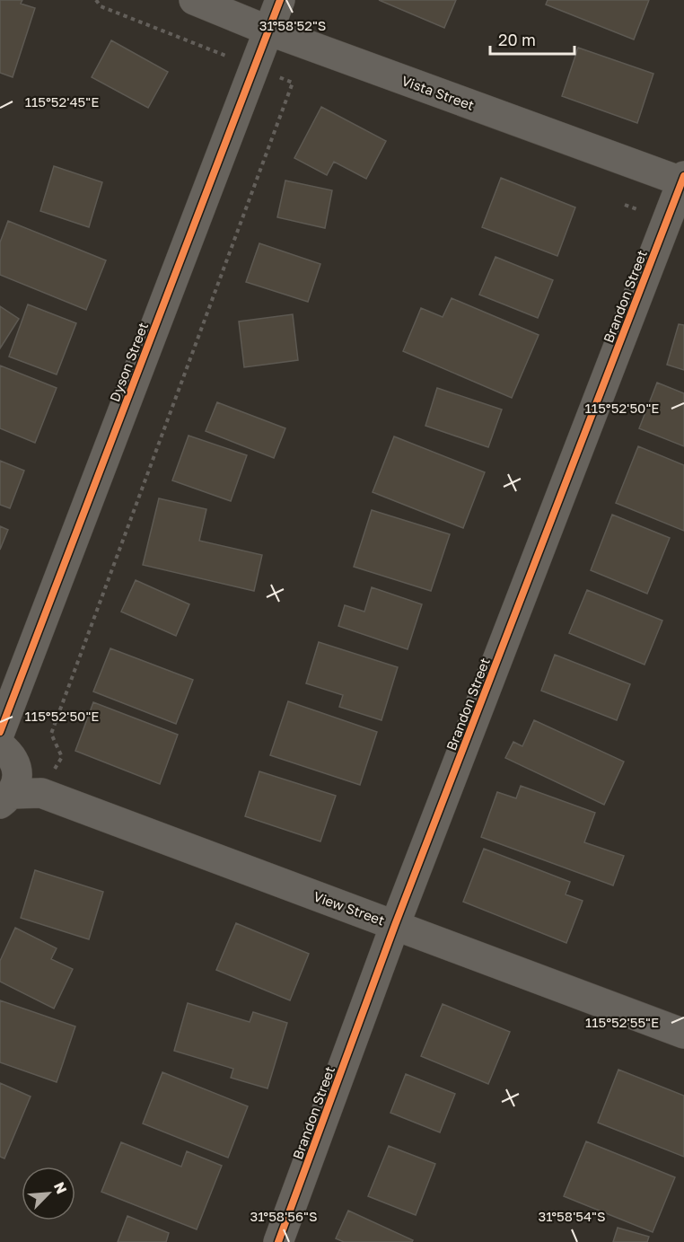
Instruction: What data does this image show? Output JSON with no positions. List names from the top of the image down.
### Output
{
  "streets": {
    "street": [
      "Vista Street",
      "Brandon Street",
      "Dyson Street",
      "View Street"
    ]
  },
  "crossings": [
    ["Vista Street", "Brandon Street"],
    ["Vista Street", "Dyson Street"],
    ["Brandon Street", "View Street"]
  ],
  "scale_bar": "20 m",
  "north": "top right",
  "coordinates": [
    "31°58'52\"S",
    "115°52'45\"E",
    "115°52'50\"E",
    "115°52'55\"E",
    "31°58'56\"S",
    "31°58'54\"S"
  ]
}
